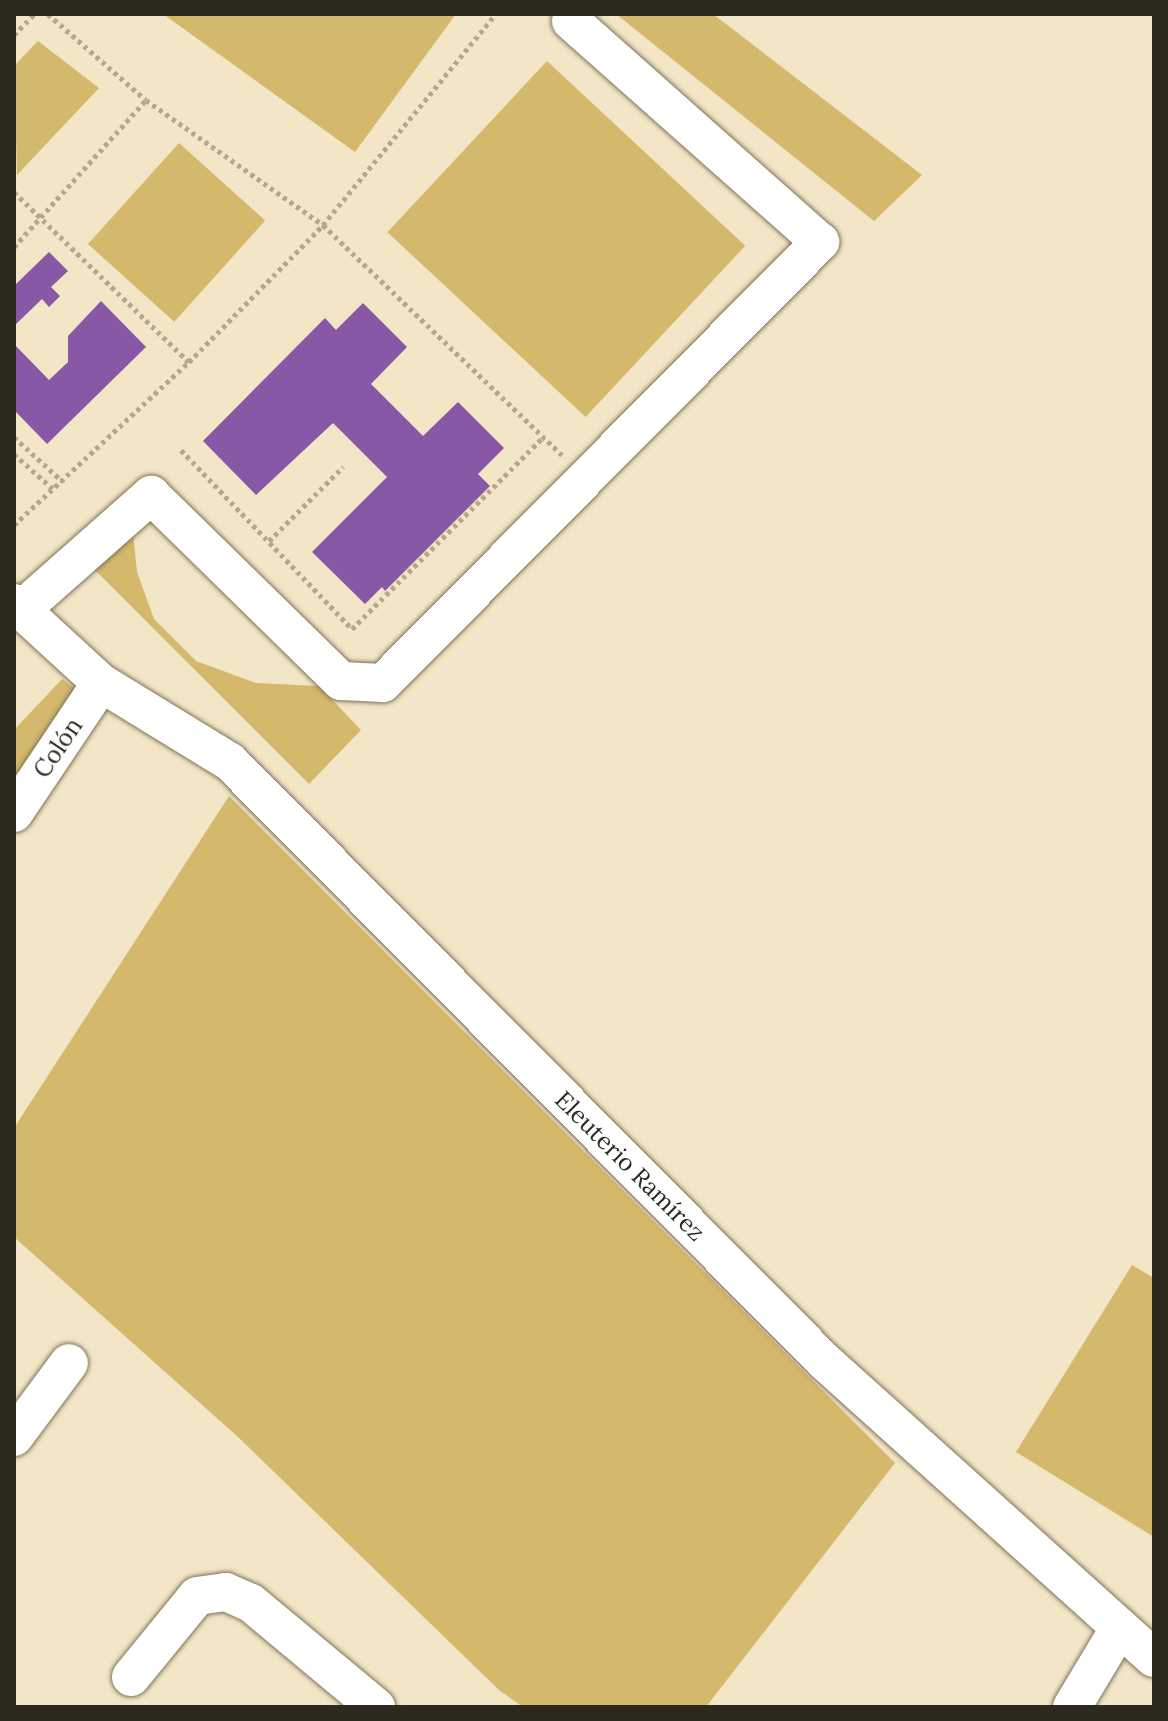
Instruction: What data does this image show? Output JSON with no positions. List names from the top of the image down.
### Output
{
  "streets": {
    "street": ["Colón", "Eleuterio Ramírez"]
  },
  "crossings": [
    ["Colón", "Eleuterio Ramírez"]
  ]
}
